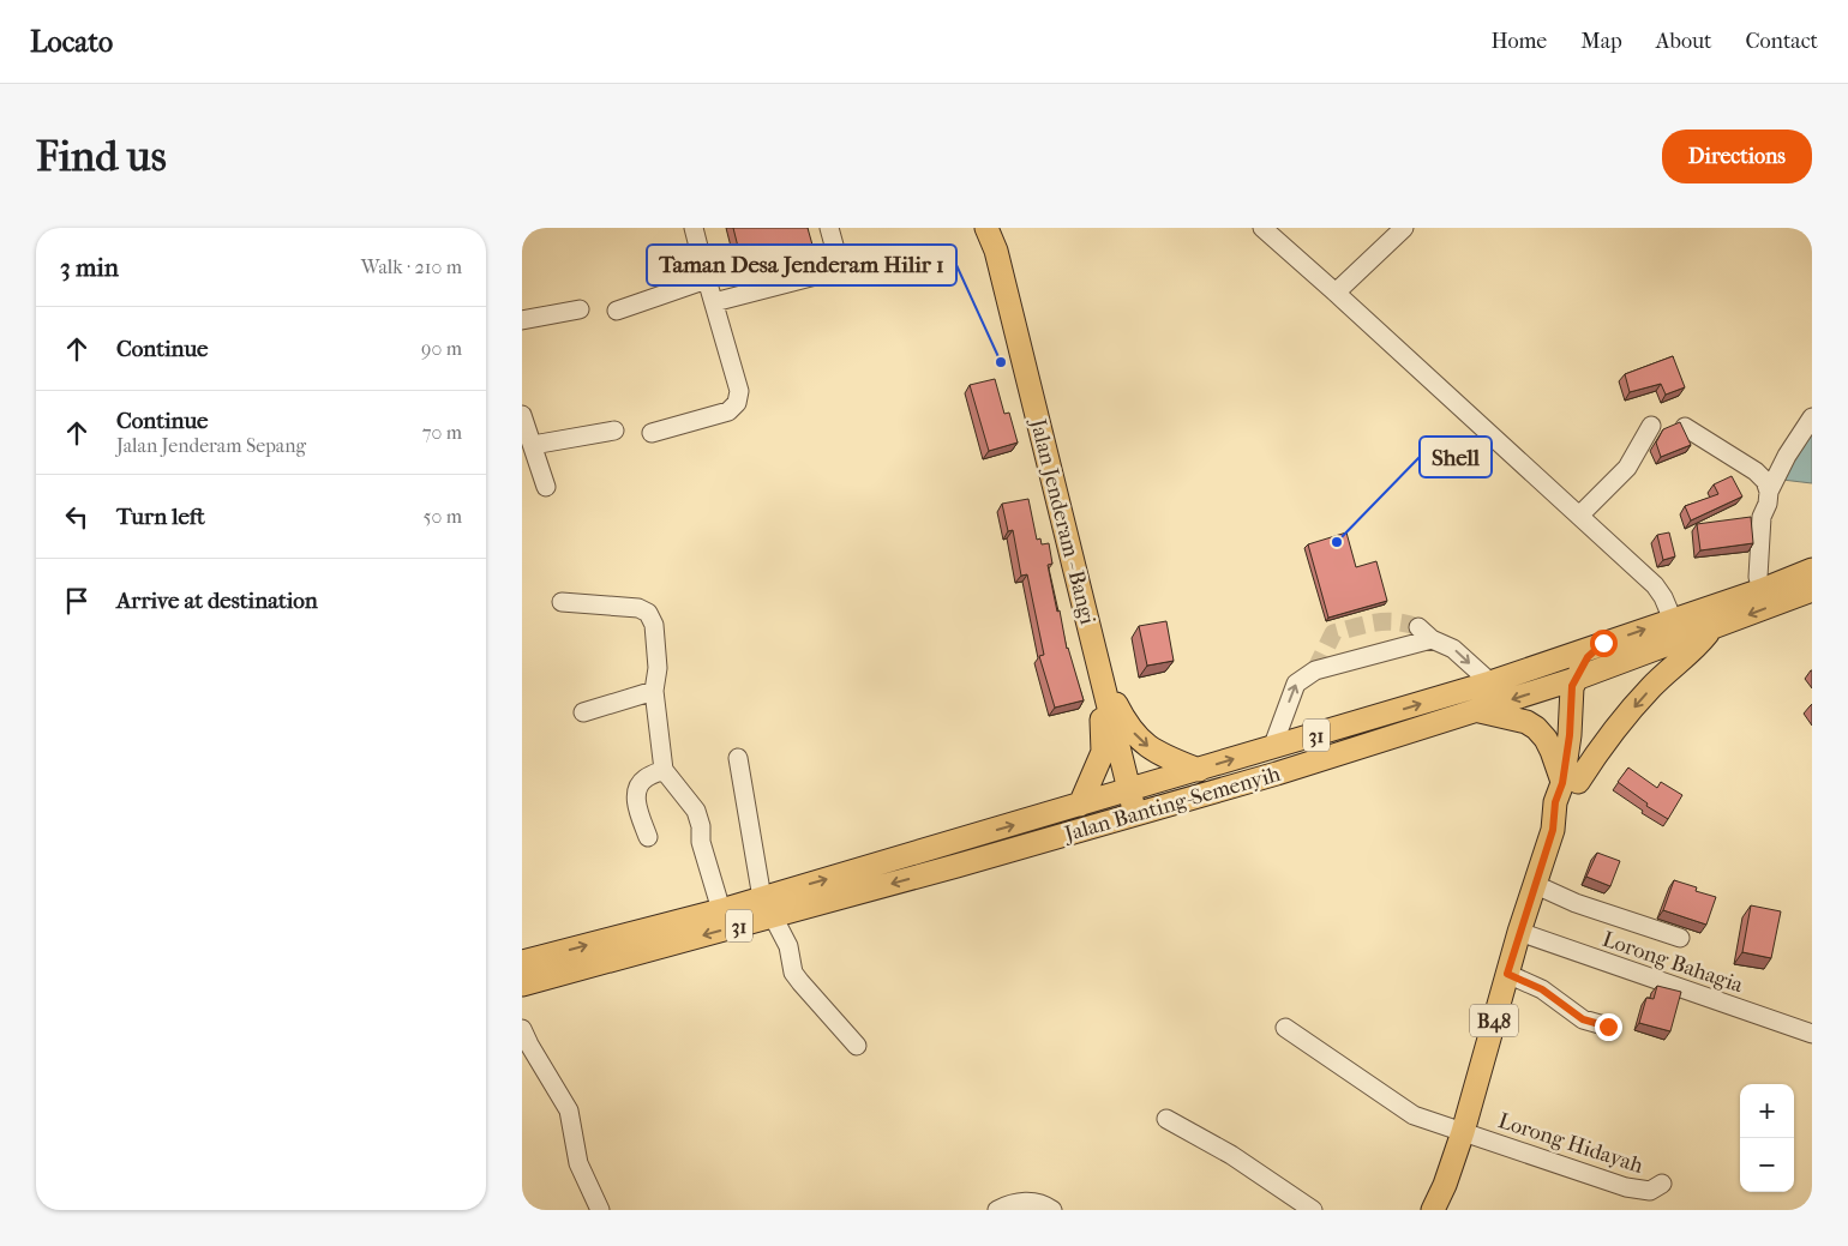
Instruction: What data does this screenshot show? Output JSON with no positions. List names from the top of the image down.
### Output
{
  "streets": {
    "main road": [
      "Jalan Jenderam - Bangi",
      "31",
      "Jalan Banting-Semenyih",
      "B48"
    ],
    "street": ["Lorong Bahagia", "Lorong Hidayah"]
  },
  "crossings": [
    ["Jalan Jenderam - Bangi", "Jalan Banting-Semenyih"],
    ["Jalan Banting-Semenyih", "B48"],
    ["Lorong Bahagia", "B48"],
    ["B48", "Lorong Hidayah"]
  ],
  "places": ["Taman Desa Jenderam Hilir 1", "Shell"],
  "page": {
    "header": "Locato",
    "nav": [
      "Home",
      "Map",
      "About",
      "Contact"
    ],
    "buttons": "Directions",
    "title": "Find us",
    "heading": ["3 min", "Walk · 210 m"],
    "list": [
      ["Continue", "90 m"],
      ["Continue", "Jalan Jenderam Sepang", "70 m"],
      ["Turn left", "50 m"],
      "Arrive at destination"
    ],
    "map_buttons": ["+", "−"]
  }
}
